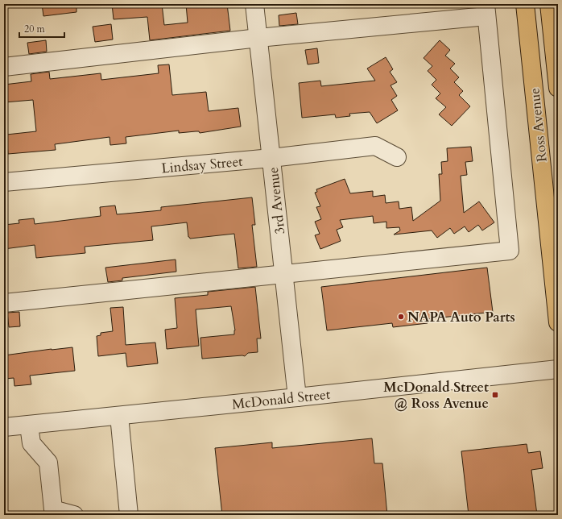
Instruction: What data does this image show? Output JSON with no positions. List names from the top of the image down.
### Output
{
  "streets": {
    "main road": ["Ross Avenue"],
    "street": ["Lindsay Street", "3rd Avenue", "McDonald Street"]
  },
  "crossings": [
    ["Lindsay Street", "3rd Avenue"],
    ["3rd Avenue", "McDonald Street"]
  ],
  "places": {
    "other": ["NAPA Auto Parts"],
    "transit": ["McDonald Street @ Ross Avenue"]
  },
  "scale_bar": "20 m"
}
